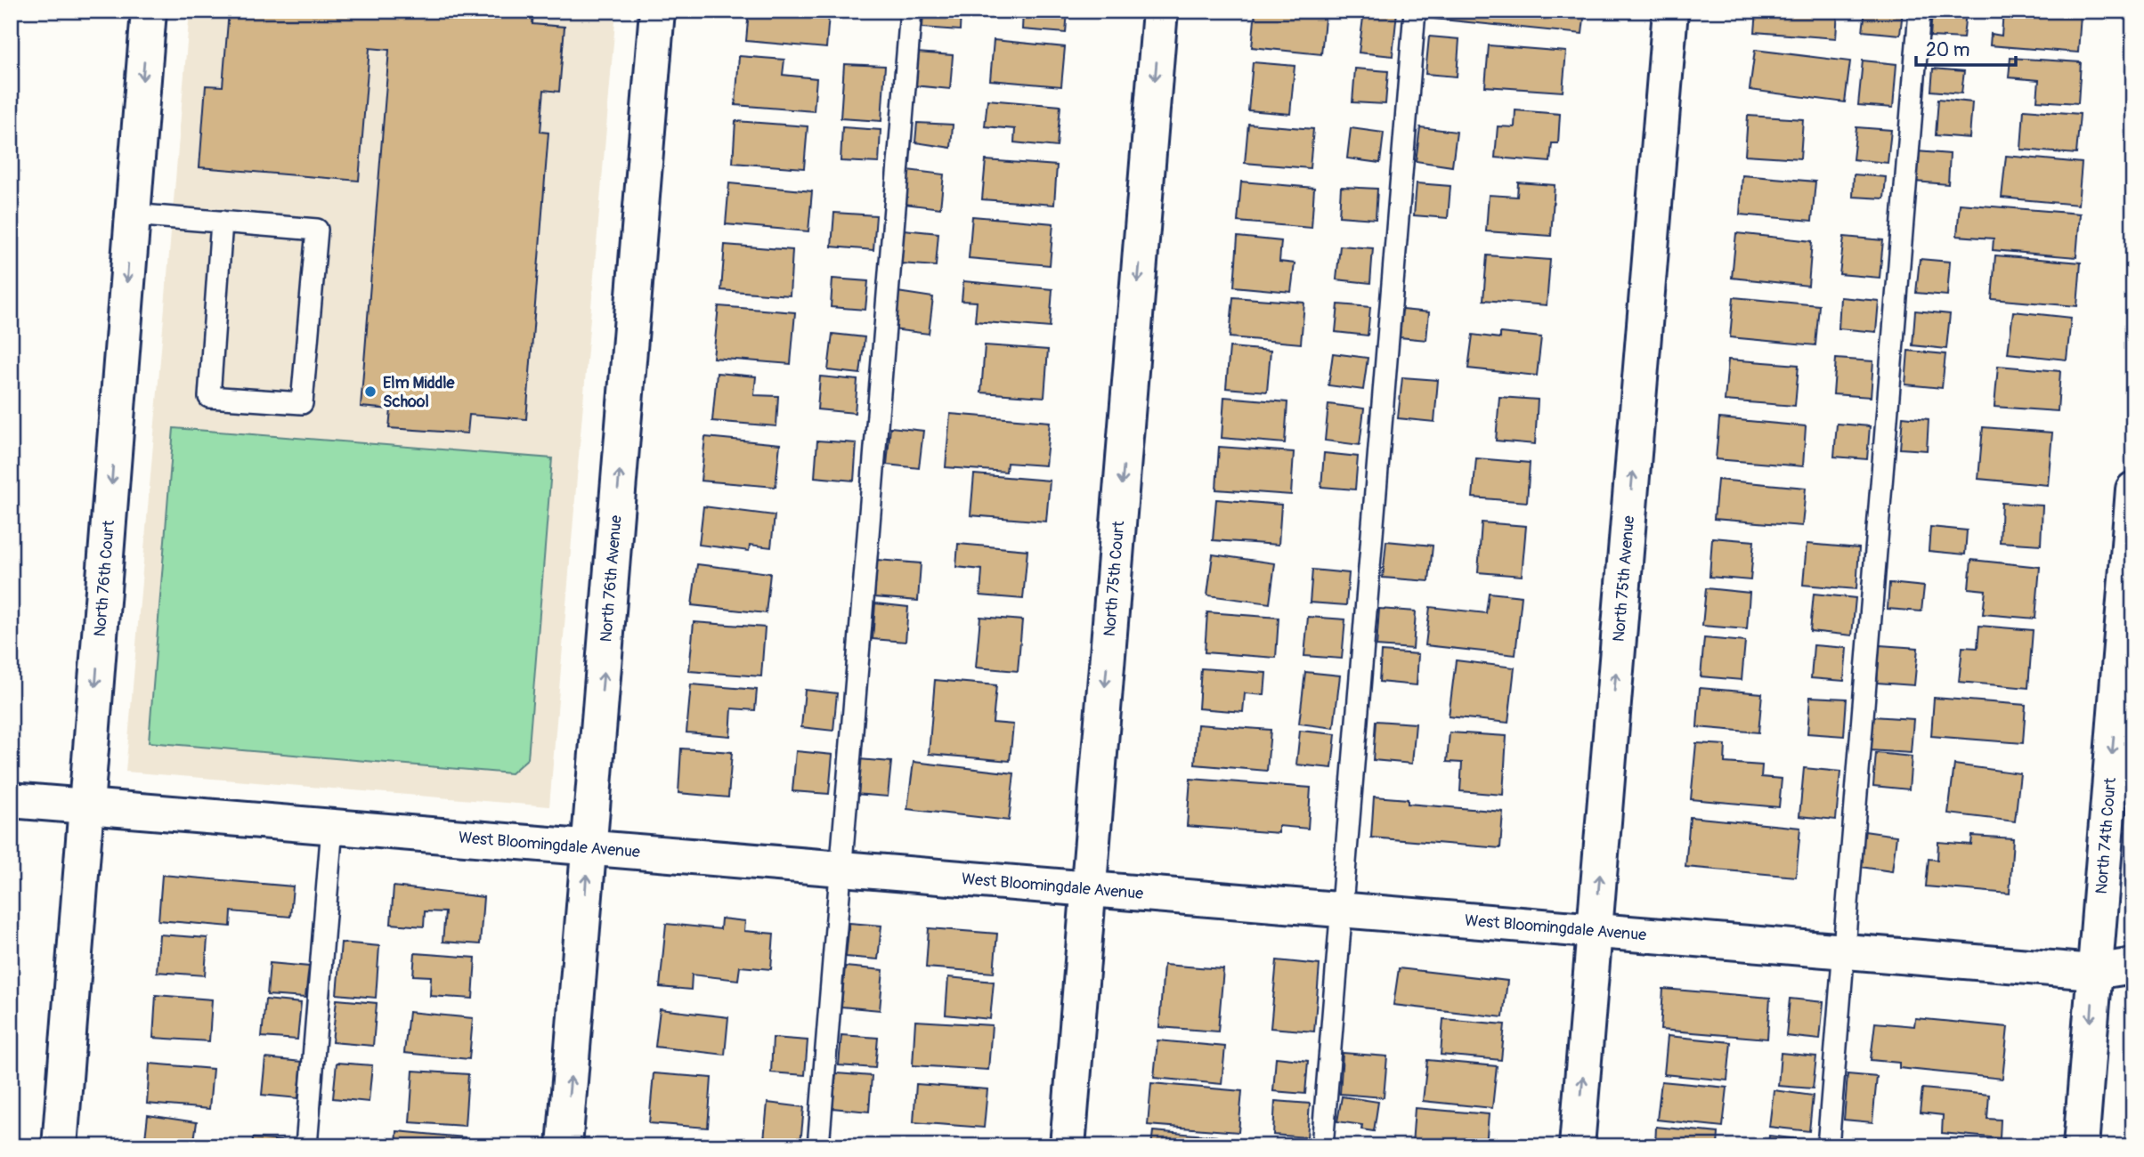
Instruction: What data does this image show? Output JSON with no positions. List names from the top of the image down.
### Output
{
  "streets": {
    "street": [
      "North 76th Court",
      "North 76th Avenue",
      "North 75th Court",
      "North 75th Avenue",
      "North 74th Court",
      "West Bloomingdale Avenue"
    ]
  },
  "crossings": [
    ["North 76th Court", "West Bloomingdale Avenue"],
    ["North 76th Avenue", "West Bloomingdale Avenue"],
    ["North 75th Court", "West Bloomingdale Avenue"],
    ["North 75th Avenue", "West Bloomingdale Avenue"],
    ["North 74th Court", "West Bloomingdale Avenue"]
  ],
  "one_way": [
    "North 76th Court",
    "North 76th Avenue",
    "North 75th Court",
    "North 75th Avenue",
    "North 74th Court"
  ],
  "places": ["Elm Middle School"],
  "scale_bar": "20 m"
}
